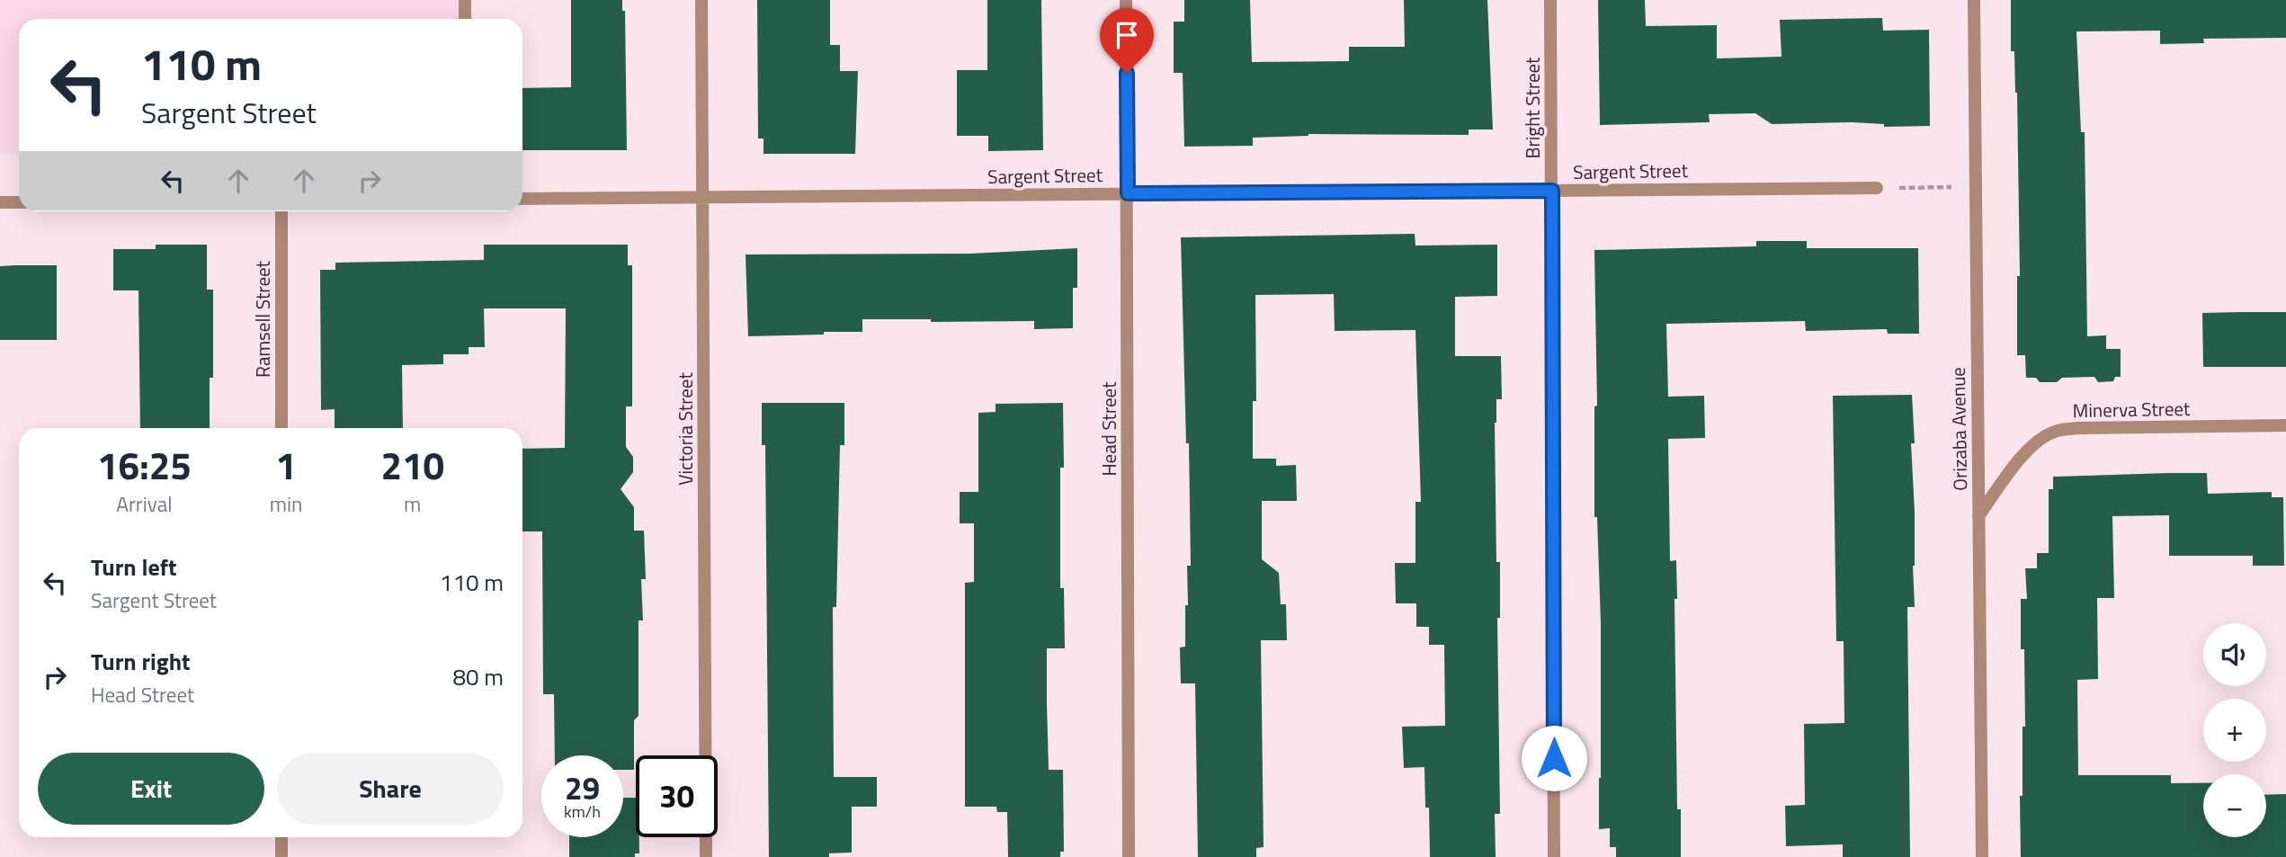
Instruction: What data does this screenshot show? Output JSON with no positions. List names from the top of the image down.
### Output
{
  "streets": {
    "street": [
      "Bright Street",
      "Sargent Street",
      "Ramsell Street",
      "Minerva Street",
      "Victoria Street",
      "Head Street",
      "Orizaba Avenue"
    ]
  },
  "crossings": [
    ["Bright Street", "Sargent Street"],
    ["Sargent Street", "Victoria Street"],
    ["Sargent Street", "Head Street"],
    ["Minerva Street", "Orizaba Avenue"]
  ],
  "page": {
    "turn": ["110 m", "Sargent Street"],
    "eta": [
      "16:25",
      "Arrival",
      "1",
      "min",
      "210",
      "m"
    ],
    "list": [
      {
        "name": "Turn left",
        "note": "Sargent Street",
        "value": "110 m"
      },
      {
        "name": "Turn right",
        "note": "Head Street",
        "value": "80 m"
      }
    ],
    "map_buttons": ["+", "−"],
    "buttons": ["Exit", "Share"],
    "speed": "29 km/h",
    "limit": "30"
  }
}
